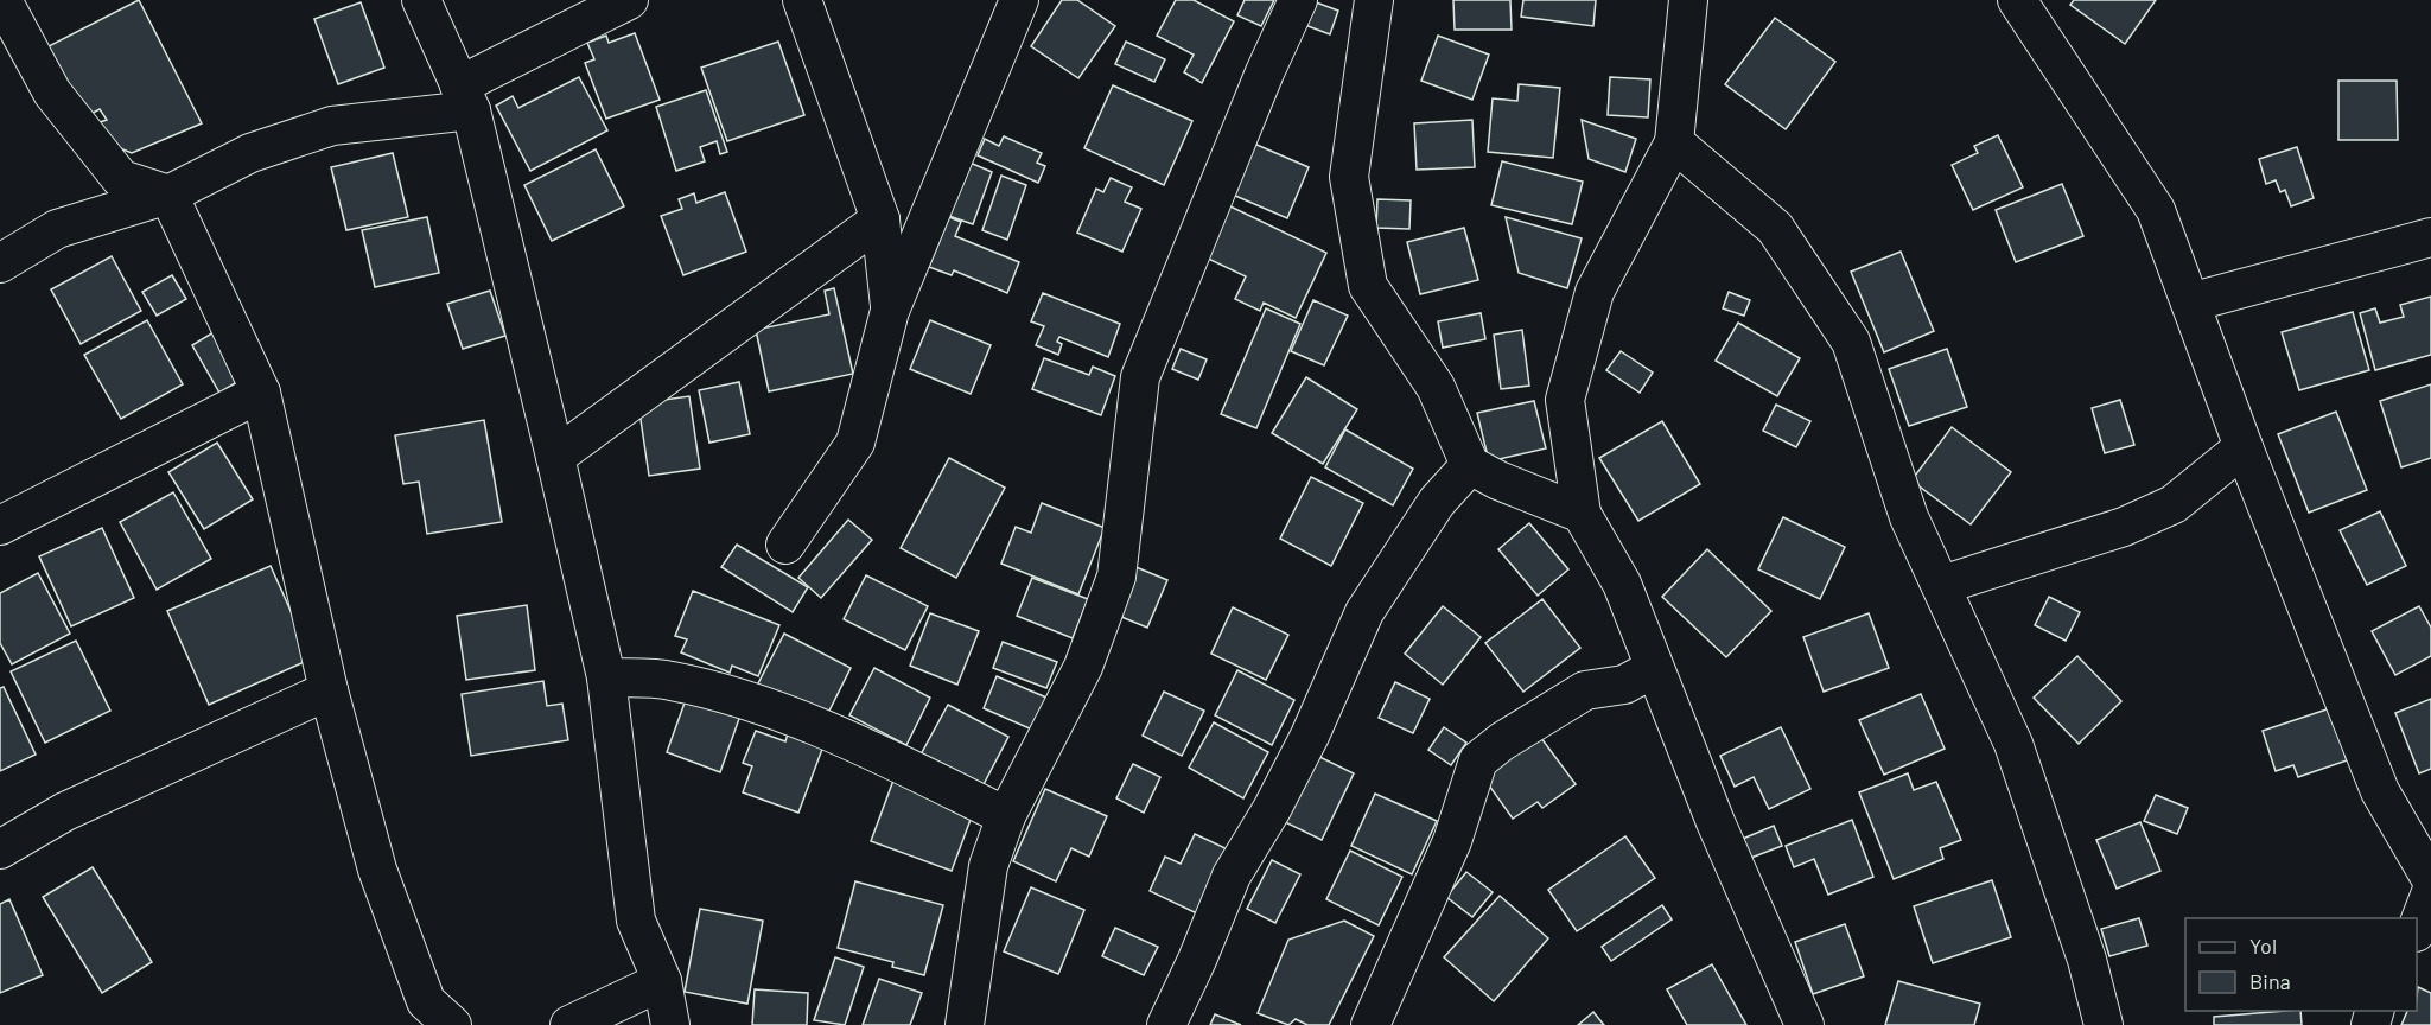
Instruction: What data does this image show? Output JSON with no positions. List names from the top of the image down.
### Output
{
  "legend": ["Yol", "Bina"]
}
